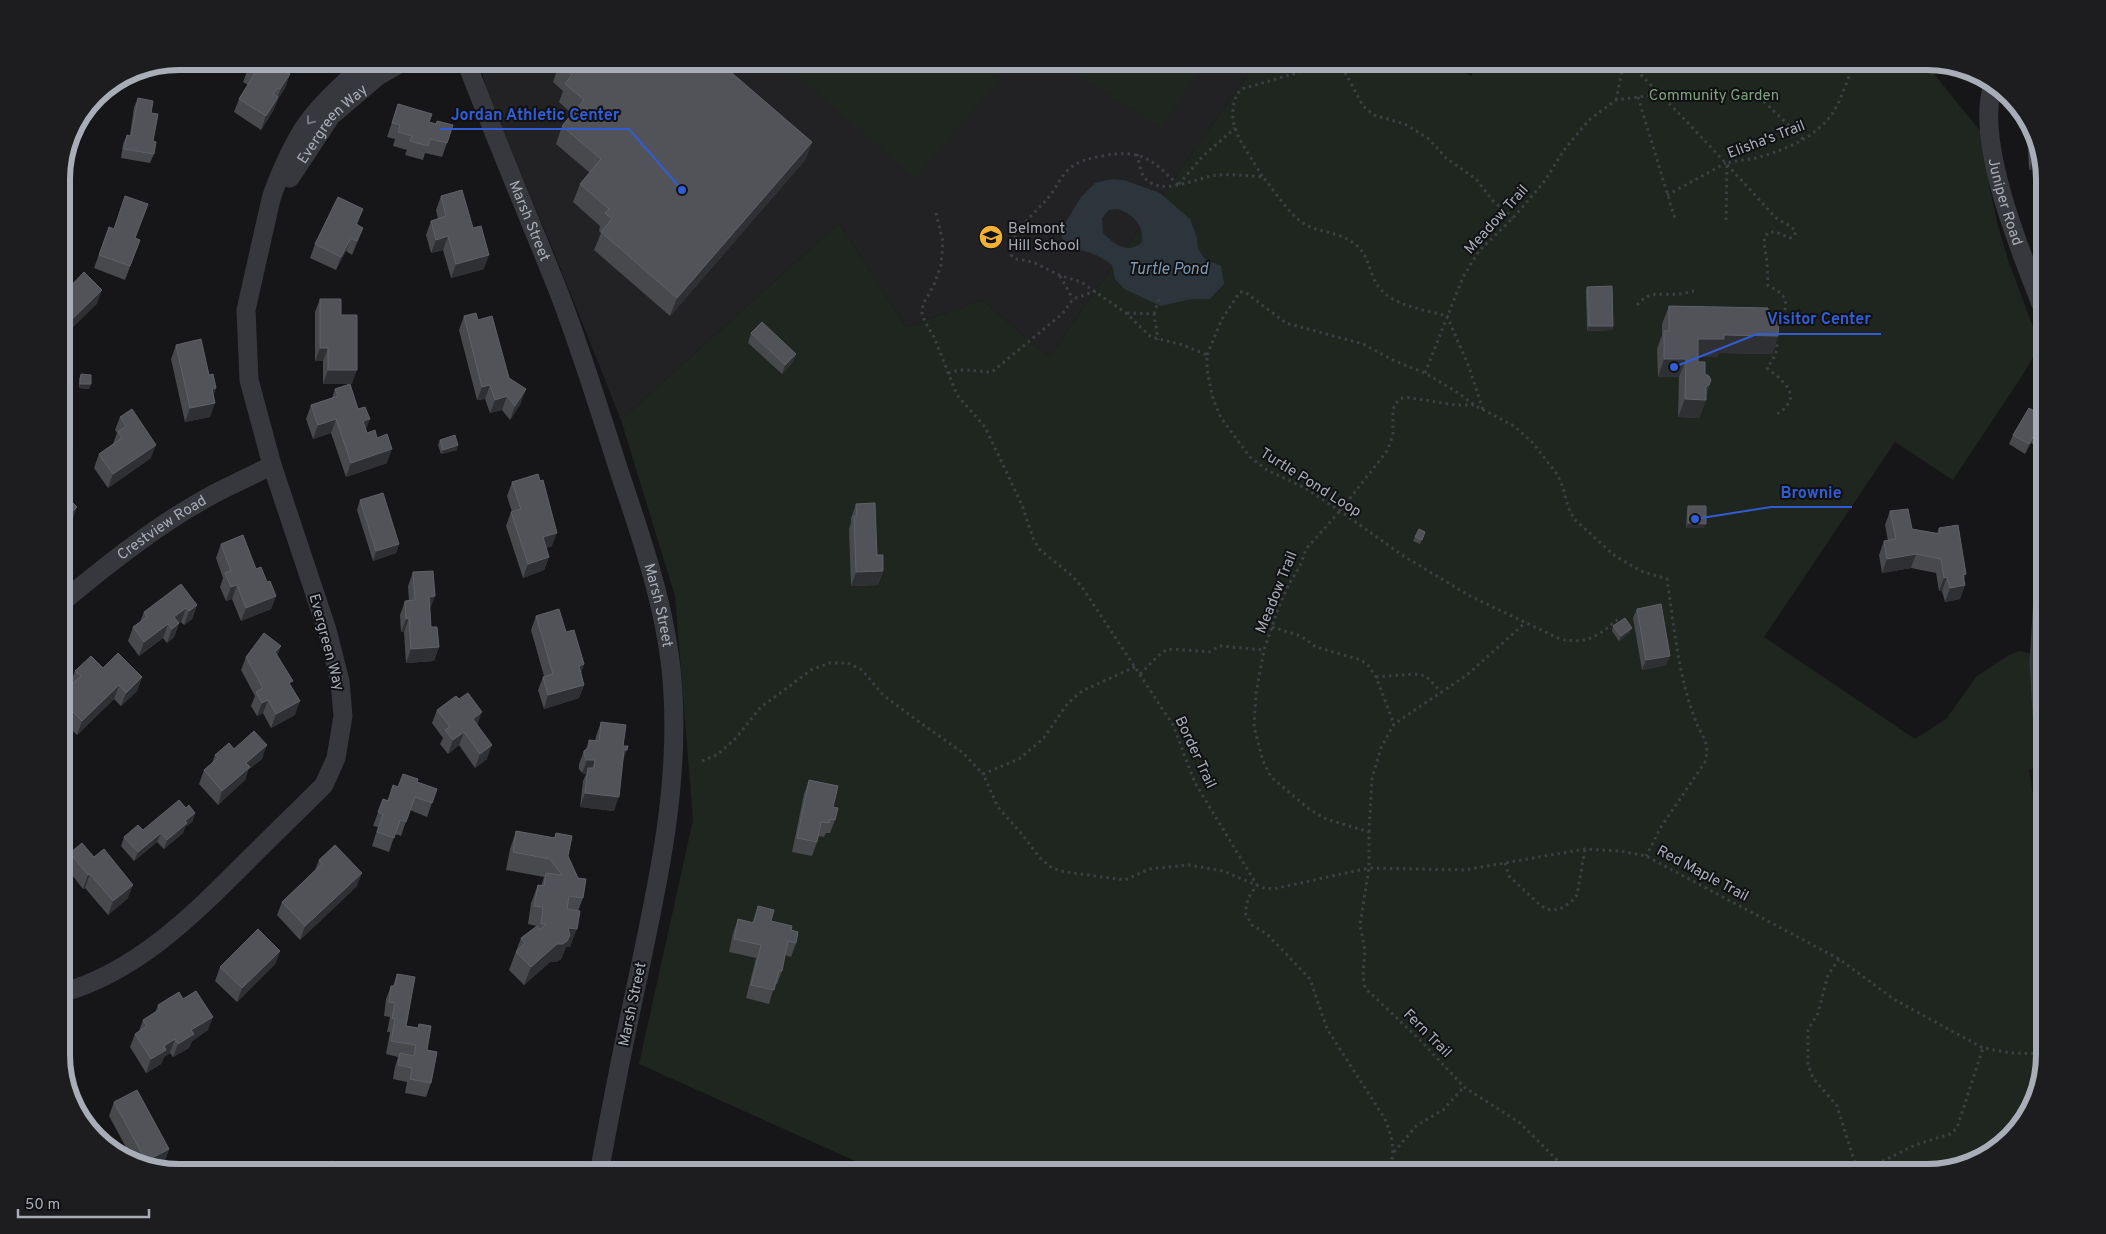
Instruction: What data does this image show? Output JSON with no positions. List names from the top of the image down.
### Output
{
  "streets": {
    "street": [
      "Evergreen Way",
      "Juniper Road",
      "Marsh Street",
      "Crestview Road"
    ],
    "path": [
      "Elisha's Trail",
      "Meadow Trail",
      "Turtle Pond Loop",
      "Border Trail",
      "Red Maple Trail",
      "Fern Trail"
    ]
  },
  "crossings": [
    ["Evergreen Way", "Crestview Road"],
    ["Meadow Trail", "Turtle Pond Loop"],
    ["Border Trail", "Red Maple Trail"],
    ["Red Maple Trail", "Fern Trail"]
  ],
  "water": ["Turtle Pond"],
  "parks": ["Community Garden"],
  "places": {
    "other": ["Jordan Athletic Center", "Visitor Center", "Brownie"],
    "school or university": ["Belmont Hill School"]
  },
  "scale_bar": "50 m"
}
